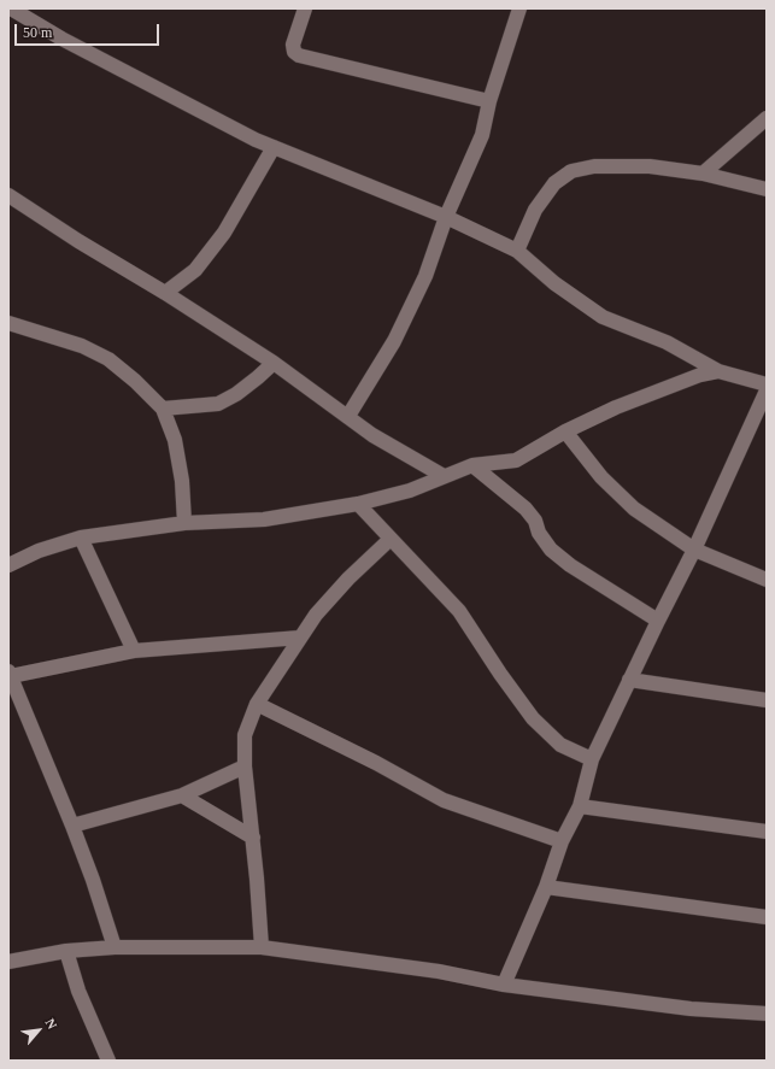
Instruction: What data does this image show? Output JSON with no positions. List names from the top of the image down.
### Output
{
  "scale_bar": "50 m",
  "north": "top right"
}
